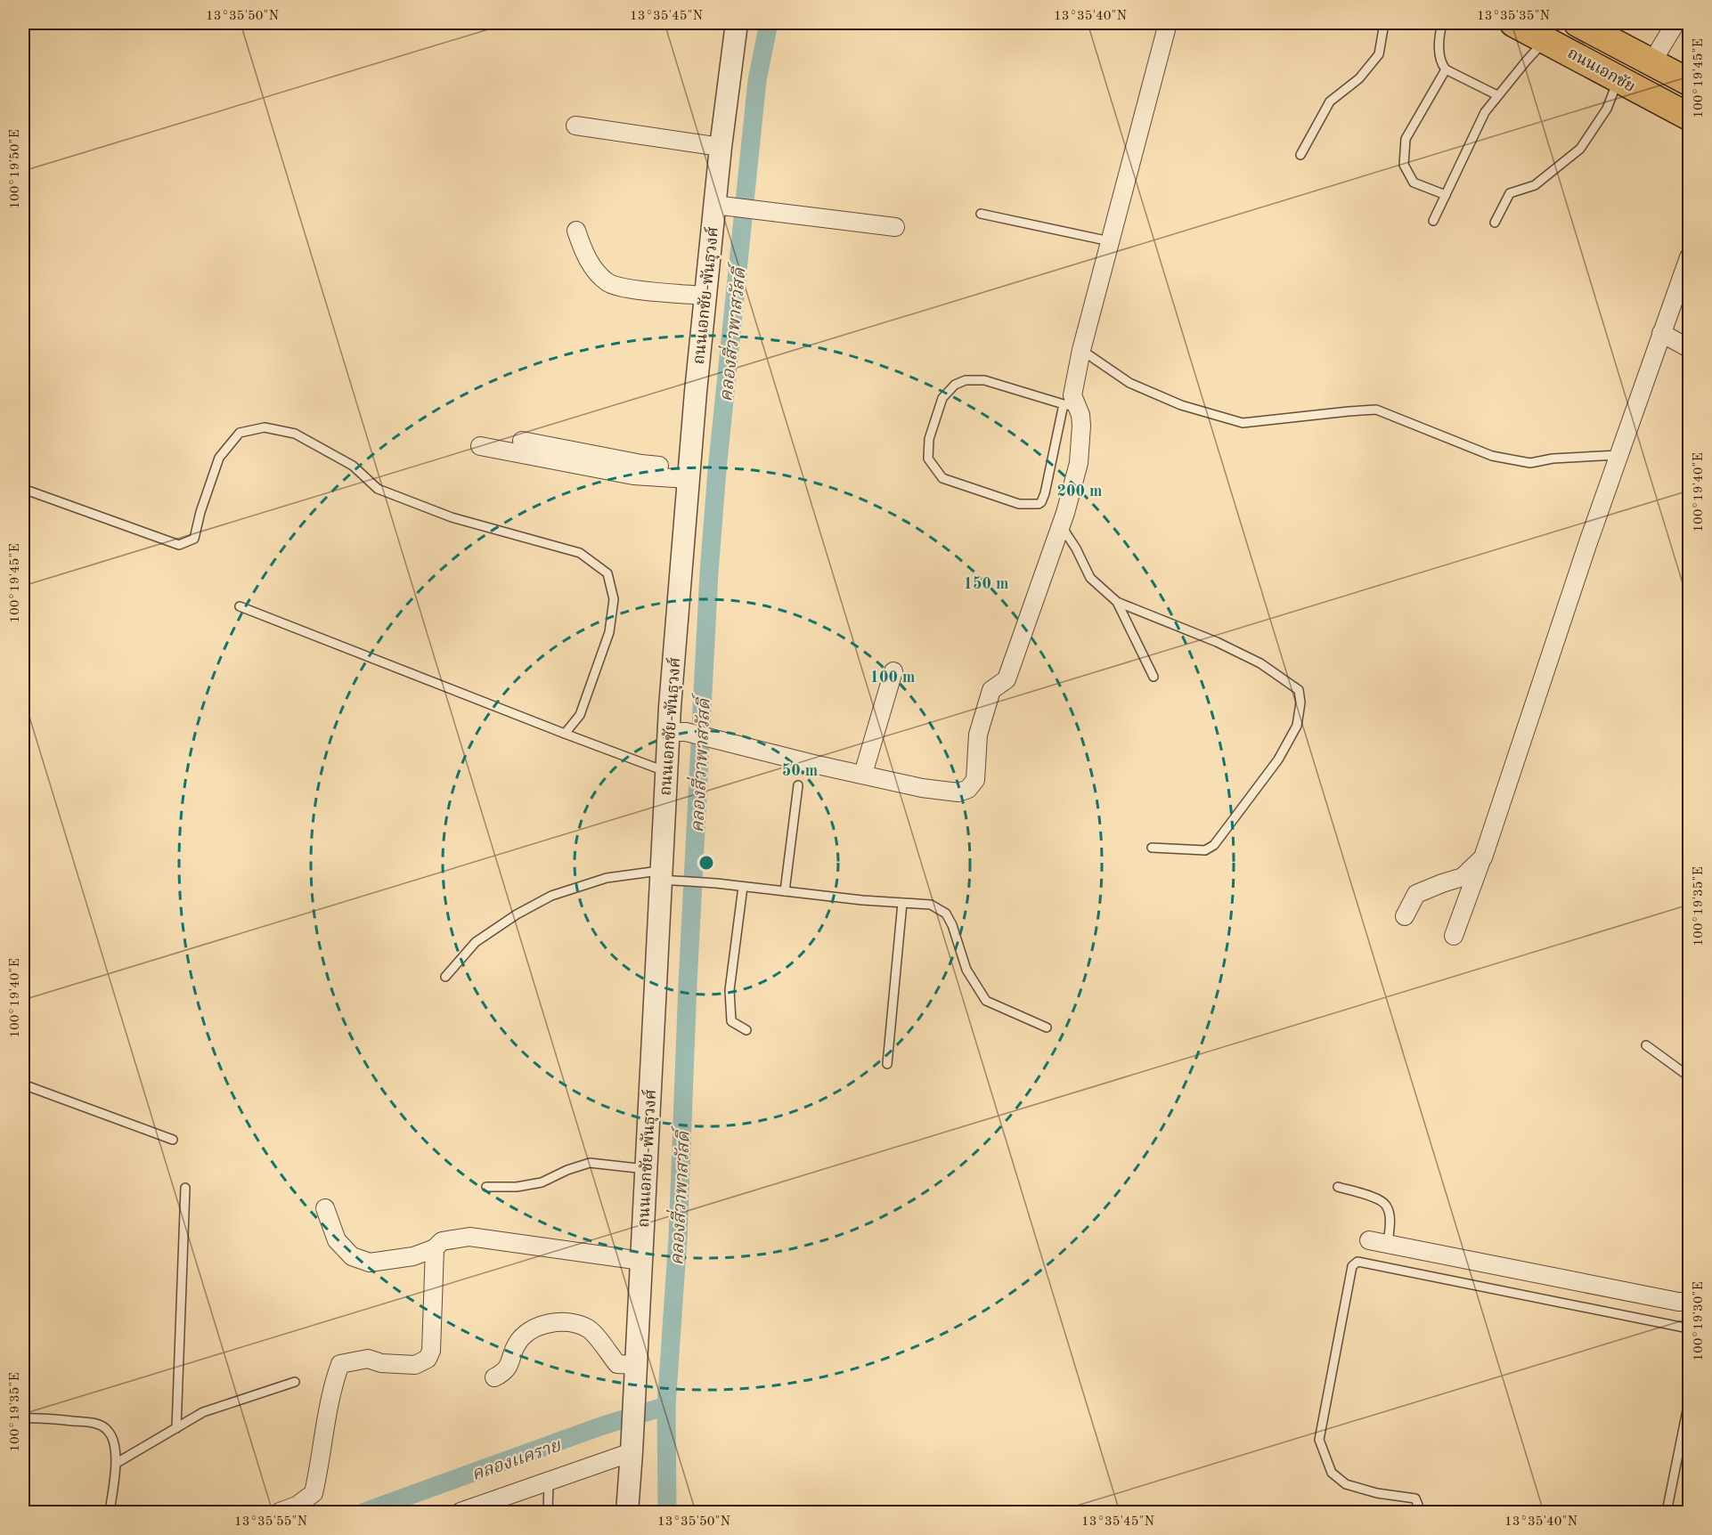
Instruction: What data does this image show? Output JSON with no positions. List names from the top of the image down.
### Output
{
  "streets": {
    "main road": ["ถนนเอกชัย"],
    "street": ["ถนนเอกชัย-พันธุวงศ์"]
  },
  "water": ["คลองสี่วาพาสวัสดิ์", "คลองเเคราย"],
  "coordinates": [
    "13°35'50\"N",
    "13°35'45\"N",
    "13°35'40\"N",
    "13°35'35\"N",
    "100°19'45\"E",
    "100°19'50\"E",
    "100°19'40\"E",
    "100°19'35\"E",
    "100°19'30\"E",
    "13°35'55\"N"
  ],
  "rings": [
    "200 m",
    "150 m",
    "100 m",
    "50 m"
  ]
}
